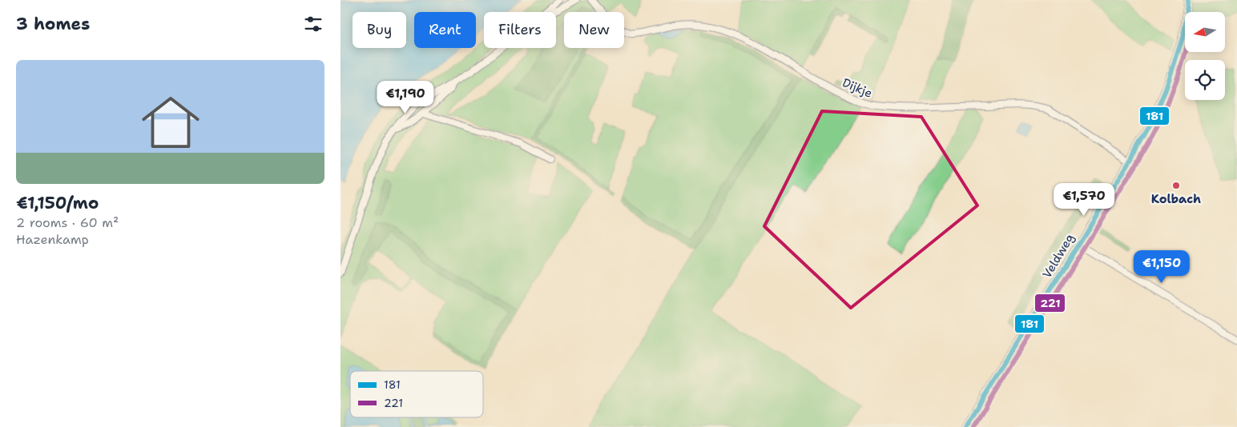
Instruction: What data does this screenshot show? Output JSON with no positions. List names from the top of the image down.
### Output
{
  "streets": {
    "street": ["Dijkje", "Veldweg"]
  },
  "crossings": [
    ["Dijkje", "Veldweg"]
  ],
  "places": ["Kolbach"],
  "lines": ["transit line 181", "transit line 221"],
  "legend": ["181", "221"],
  "north": "left",
  "page": {
    "heading": "3 homes",
    "chip": [
      "Buy",
      "Rent",
      "Filters",
      "New"
    ],
    "list": [
      {
        "name": "€1,150/mo",
        "note": "2 rooms · 60 m² · Hazenkamp"
      }
    ],
    "price": ["€1,190", "€1,570", "€1,150"]
  }
}
